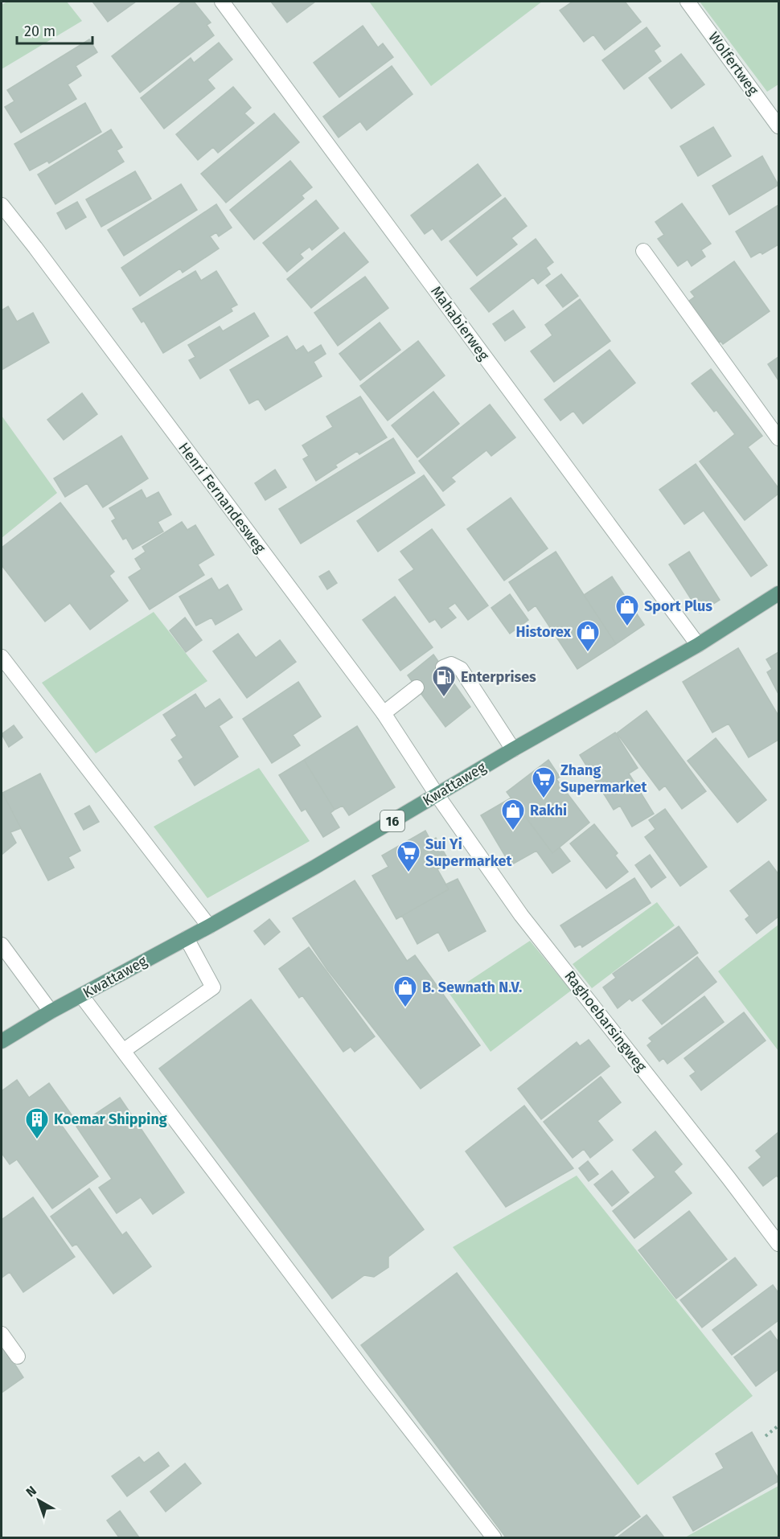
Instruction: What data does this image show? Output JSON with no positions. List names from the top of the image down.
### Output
{
  "streets": {
    "main road": ["Kwattaweg", "16"],
    "street": [
      "Wolfertweg",
      "Mahabierweg",
      "Henri Fernandesweg",
      "Raghoebarsingweg"
    ]
  },
  "crossings": [
    ["Mahabierweg", "Kwattaweg"],
    ["Henri Fernandesweg", "Kwattaweg"],
    ["Henri Fernandesweg", "Raghoebarsingweg"],
    ["Kwattaweg", "Raghoebarsingweg"]
  ],
  "places": {
    "shop": [
      "Sport Plus",
      "Historex",
      "Rakhi",
      "B. Sewnath N.V."
    ],
    "fuel station": ["Enterprises"],
    "supermarket": ["Zhang Supermarket", "Sui Yi Supermarket"],
    "building": ["Koemar Shipping"]
  },
  "scale_bar": "20 m",
  "north": "top left"
}
